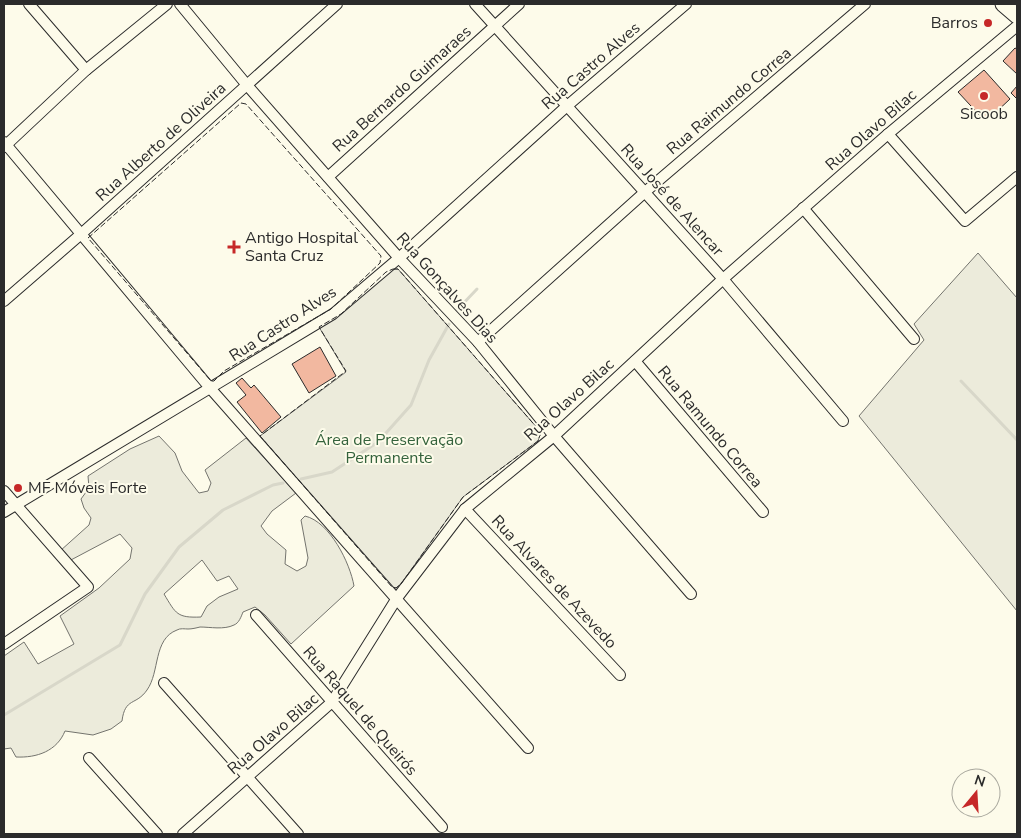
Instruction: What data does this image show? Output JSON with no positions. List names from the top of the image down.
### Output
{
  "streets": {
    "street": [
      "Rua Castro Alves",
      "Rua Bernardo Guimaraes",
      "Rua Raimundo Correa",
      "Rua Olavo Bilac",
      "Rua Alberto de Oliveira",
      "Rua José de Alencar",
      "Rua Gonçalves Dias",
      "Rua Ramundo Correa",
      "Rua Alvares de Azevedo",
      "Rua Raquel de Queirós"
    ]
  },
  "crossings": [
    ["Rua Castro Alves", "Rua José de Alencar"],
    ["Rua Castro Alves", "Rua Gonçalves Dias"],
    ["Rua Bernardo Guimaraes", "Rua José de Alencar"],
    ["Rua Bernardo Guimaraes", "Rua Gonçalves Dias"],
    ["Rua Raimundo Correa", "Rua José de Alencar"],
    ["Rua Raimundo Correa", "Rua Gonçalves Dias"],
    ["Rua Olavo Bilac", "Rua José de Alencar"],
    ["Rua Olavo Bilac", "Rua Gonçalves Dias"],
    ["Rua Olavo Bilac", "Rua Ramundo Correa"],
    ["Rua Olavo Bilac", "Rua Alvares de Azevedo"],
    ["Rua Olavo Bilac", "Rua Raquel de Queirós"],
    ["Rua Alberto de Oliveira", "Rua Gonçalves Dias"]
  ],
  "parks": ["Área de Preservação Permanente"],
  "places": {
    "other": ["Barros", "Sicoob", "MF Móveis Forte"],
    "health": ["Antigo Hospital Santa Cruz"]
  },
  "north": "top"
}
